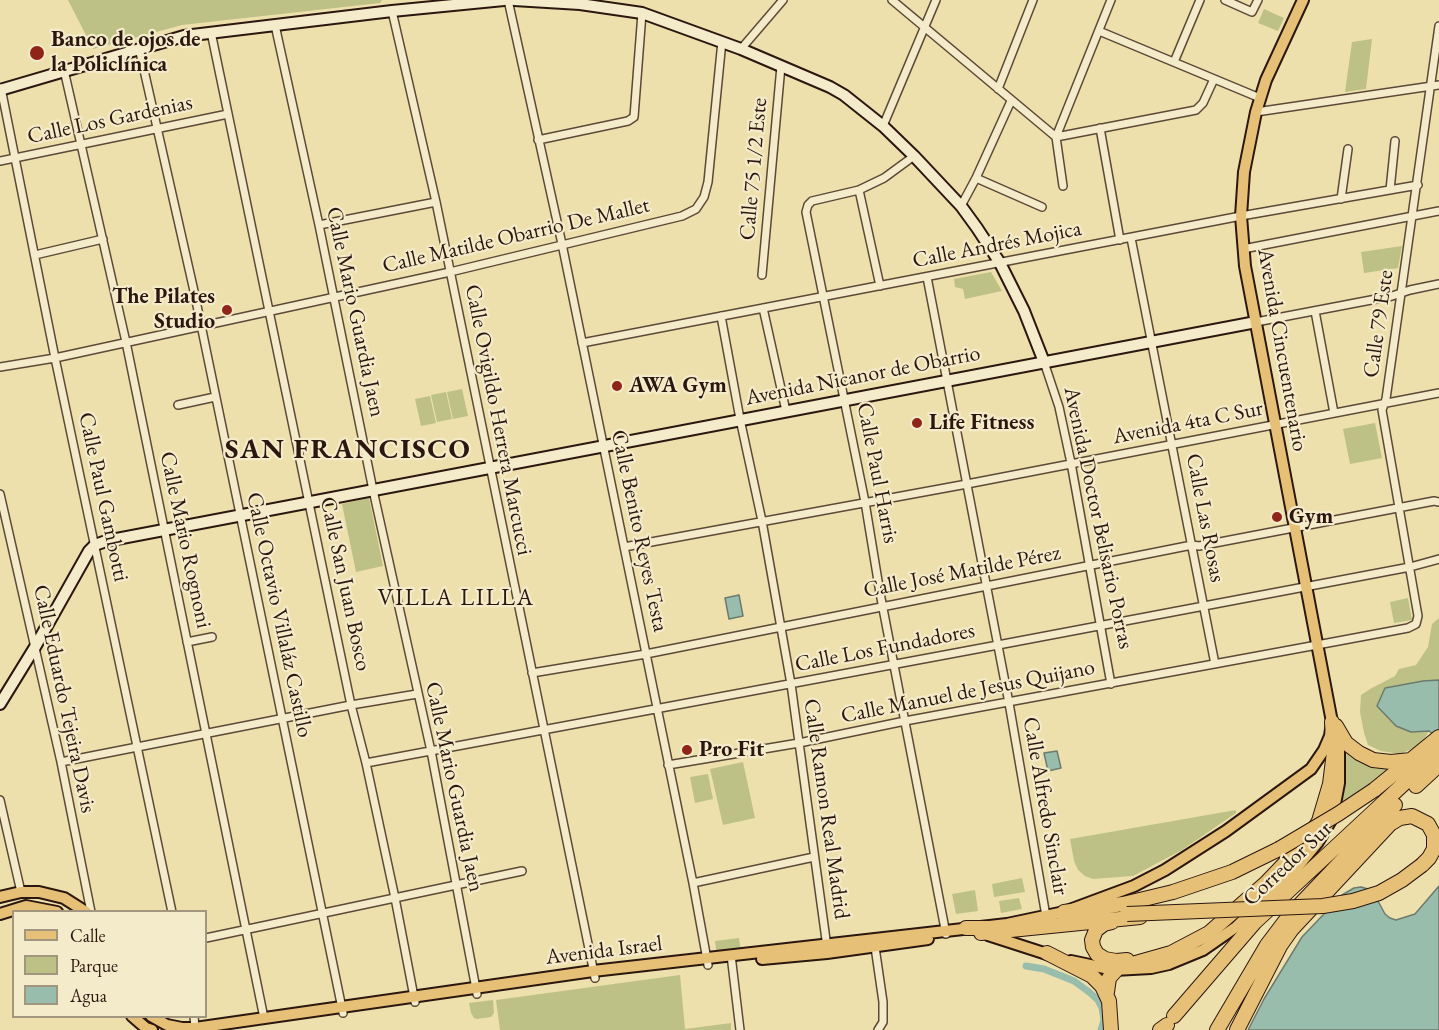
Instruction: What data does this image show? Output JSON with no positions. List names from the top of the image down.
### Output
{
  "streets": {
    "highway": ["Corredor Sur"],
    "main road": [
      "Avenida Cincuentenario",
      "Avenida Nicanor de Obarrio",
      "Avenida Doctor Belisario Porras",
      "Avenida Israel"
    ],
    "street": [
      "Calle Los Gardenias",
      "Calle 75 1/2 Este",
      "Calle Matilde Obarrio De Mallet",
      "Calle Andrés Mojica",
      "Calle Mario Guardia Jaen",
      "Calle 79 Este",
      "Calle Ovigildo Herrera Marcucci",
      "Avenida 4ta C Sur",
      "Calle Paul Harris",
      "Calle Paul Gambotti",
      "Calle Las Rosas",
      "Calle Benito Reyes Testa",
      "Calle Mario Rognoni",
      "Calle José Matilde Pérez",
      "Calle San Juan Bosco",
      "Calle Octavio Villaláz Castillo",
      "Calle Los Fundadores",
      "Calle Manuel de Jesus Quijano",
      "Calle Eduardo Tejeira Davis",
      "Calle Alfredo Sinclair",
      "Calle Ramon Real Madrid"
    ]
  },
  "crossings": [
    ["Calle Los Gardenias", "Calle Paul Gambotti"],
    ["Calle Los Gardenias", "Calle Mario Rognoni"],
    ["Calle Los Gardenias", "Calle San Juan Bosco"],
    ["Calle Los Gardenias", "Calle Octavio Villaláz Castillo"],
    ["Calle 75 1/2 Este", "Avenida Doctor Belisario Porras"],
    ["Calle Matilde Obarrio De Mallet", "Calle Mario Guardia Jaen"],
    ["Calle Matilde Obarrio De Mallet", "Calle Ovigildo Herrera Marcucci"],
    ["Calle Matilde Obarrio De Mallet", "Calle Paul Gambotti"],
    ["Calle Matilde Obarrio De Mallet", "Avenida Doctor Belisario Porras"],
    ["Calle Matilde Obarrio De Mallet", "Calle Benito Reyes Testa"],
    ["Calle Matilde Obarrio De Mallet", "Calle Mario Rognoni"],
    ["Calle Matilde Obarrio De Mallet", "Calle San Juan Bosco"],
    ["Calle Matilde Obarrio De Mallet", "Calle Octavio Villaláz Castillo"],
    ["Calle Andrés Mojica", "Calle 79 Este"],
    ["Calle Andrés Mojica", "Avenida Cincuentenario"],
    ["Calle Andrés Mojica", "Calle Paul Harris"],
    ["Calle Andrés Mojica", "Avenida Doctor Belisario Porras"],
    ["Calle Andrés Mojica", "Calle Las Rosas"],
    ["Calle Andrés Mojica", "Calle Benito Reyes Testa"],
    ["Calle Andrés Mojica", "Calle Alfredo Sinclair"],
    ["Calle Andrés Mojica", "Calle Ramon Real Madrid"],
    ["Calle Mario Guardia Jaen", "Avenida Nicanor de Obarrio"],
    ["Calle Mario Guardia Jaen", "Calle Los Fundadores"],
    ["Calle Mario Guardia Jaen", "Avenida Israel"],
    ["Calle 79 Este", "Avenida 4ta C Sur"],
    ["Calle 79 Este", "Calle José Matilde Pérez"],
    ["Calle 79 Este", "Calle Los Fundadores"],
    ["Calle 79 Este", "Calle Manuel de Jesus Quijano"],
    ["Avenida Cincuentenario", "Avenida Nicanor de Obarrio"],
    ["Avenida Cincuentenario", "Avenida 4ta C Sur"],
    ["Avenida Cincuentenario", "Calle Paul Harris"],
    ["Avenida Cincuentenario", "Calle José Matilde Pérez"],
    ["Avenida Cincuentenario", "Calle Los Fundadores"],
    ["Avenida Cincuentenario", "Calle Manuel de Jesus Quijano"],
    ["Avenida Cincuentenario", "Avenida Israel"],
    ["Avenida Nicanor de Obarrio", "Calle Ovigildo Herrera Marcucci"],
    ["Avenida Nicanor de Obarrio", "Calle Paul Harris"],
    ["Avenida Nicanor de Obarrio", "Calle Paul Gambotti"],
    ["Avenida Nicanor de Obarrio", "Avenida Doctor Belisario Porras"],
    ["Avenida Nicanor de Obarrio", "Calle Las Rosas"],
    ["Avenida Nicanor de Obarrio", "Calle Benito Reyes Testa"],
    ["Avenida Nicanor de Obarrio", "Calle Mario Rognoni"],
    ["Avenida Nicanor de Obarrio", "Calle San Juan Bosco"],
    ["Avenida Nicanor de Obarrio", "Calle Octavio Villaláz Castillo"],
    ["Avenida Nicanor de Obarrio", "Calle Alfredo Sinclair"],
    ["Avenida Nicanor de Obarrio", "Calle Ramon Real Madrid"],
    ["Calle Ovigildo Herrera Marcucci", "Calle José Matilde Pérez"],
    ["Calle Ovigildo Herrera Marcucci", "Calle Los Fundadores"],
    ["Calle Ovigildo Herrera Marcucci", "Avenida Israel"],
    ["Avenida 4ta C Sur", "Calle Paul Harris"],
    ["Avenida 4ta C Sur", "Avenida Doctor Belisario Porras"],
    ["Avenida 4ta C Sur", "Calle Las Rosas"],
    ["Avenida 4ta C Sur", "Calle Benito Reyes Testa"],
    ["Avenida 4ta C Sur", "Calle Alfredo Sinclair"],
    ["Avenida 4ta C Sur", "Calle Ramon Real Madrid"],
    ["Calle Paul Harris", "Avenida Doctor Belisario Porras"],
    ["Calle Paul Harris", "Calle José Matilde Pérez"],
    ["Calle Paul Harris", "Calle Los Fundadores"],
    ["Calle Paul Harris", "Calle Manuel de Jesus Quijano"],
    ["Calle Paul Harris", "Avenida Israel"],
    ["Avenida Doctor Belisario Porras", "Calle José Matilde Pérez"],
    ["Avenida Doctor Belisario Porras", "Calle Los Fundadores"],
    ["Avenida Doctor Belisario Porras", "Calle Manuel de Jesus Quijano"],
    ["Calle Las Rosas", "Calle José Matilde Pérez"],
    ["Calle Las Rosas", "Calle Los Fundadores"],
    ["Calle Las Rosas", "Calle Manuel de Jesus Quijano"],
    ["Calle Benito Reyes Testa", "Calle José Matilde Pérez"],
    ["Calle Benito Reyes Testa", "Calle Los Fundadores"],
    ["Calle Benito Reyes Testa", "Calle Manuel de Jesus Quijano"],
    ["Calle Benito Reyes Testa", "Avenida Israel"],
    ["Calle Mario Rognoni", "Avenida Israel"],
    ["Calle José Matilde Pérez", "Calle Alfredo Sinclair"],
    ["Calle José Matilde Pérez", "Calle Ramon Real Madrid"],
    ["Calle San Juan Bosco", "Calle Los Fundadores"],
    ["Calle San Juan Bosco", "Avenida Israel"],
    ["Calle Octavio Villaláz Castillo", "Avenida Israel"],
    ["Calle Los Fundadores", "Calle Alfredo Sinclair"],
    ["Calle Los Fundadores", "Calle Ramon Real Madrid"],
    ["Calle Manuel de Jesus Quijano", "Calle Alfredo Sinclair"],
    ["Calle Manuel de Jesus Quijano", "Calle Ramon Real Madrid"],
    ["Calle Alfredo Sinclair", "Avenida Israel"],
    ["Calle Ramon Real Madrid", "Avenida Israel"]
  ],
  "districts": ["SAN FRANCISCO", "VILLA LILLA"],
  "places": [
    "Banco de ojos de la Policlínica",
    "The Pilates Studio",
    "AWA Gym",
    "Life Fitness",
    "Gym",
    "Pro Fit"
  ],
  "legend": ["Calle", "Parque", "Agua"]
}
